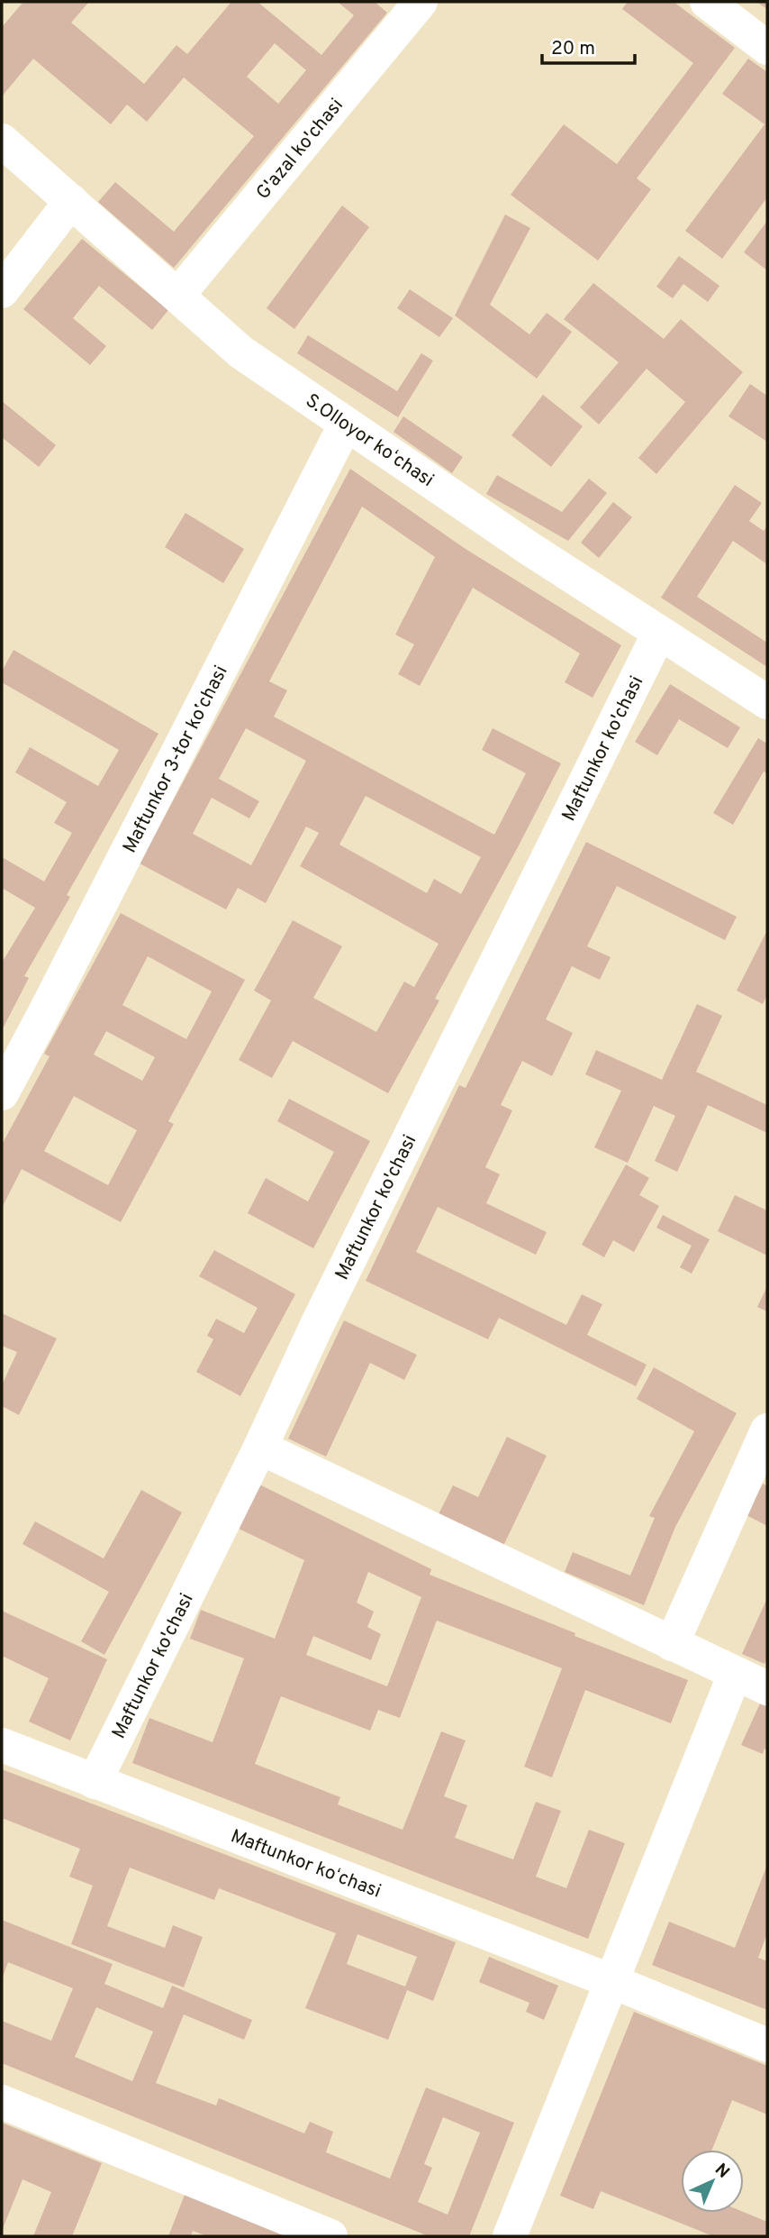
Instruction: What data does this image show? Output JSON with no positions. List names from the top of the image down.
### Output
{
  "streets": {
    "street": [
      "G'azal ko'chasi",
      "S.Olloyor koʻchasi",
      "Maftunkor ko'chasi",
      "Maftunkor 3-tor koʼchasi",
      "Maftunkor koʻchasi"
    ]
  },
  "crossings": [
    ["G'azal ko'chasi", "S.Olloyor koʻchasi"],
    ["S.Olloyor koʻchasi", "Maftunkor ko'chasi"],
    ["S.Olloyor koʻchasi", "Maftunkor 3-tor koʼchasi"],
    ["Maftunkor ko'chasi", "Maftunkor koʻchasi"]
  ],
  "scale_bar": "20 m",
  "north": "top right"
}
